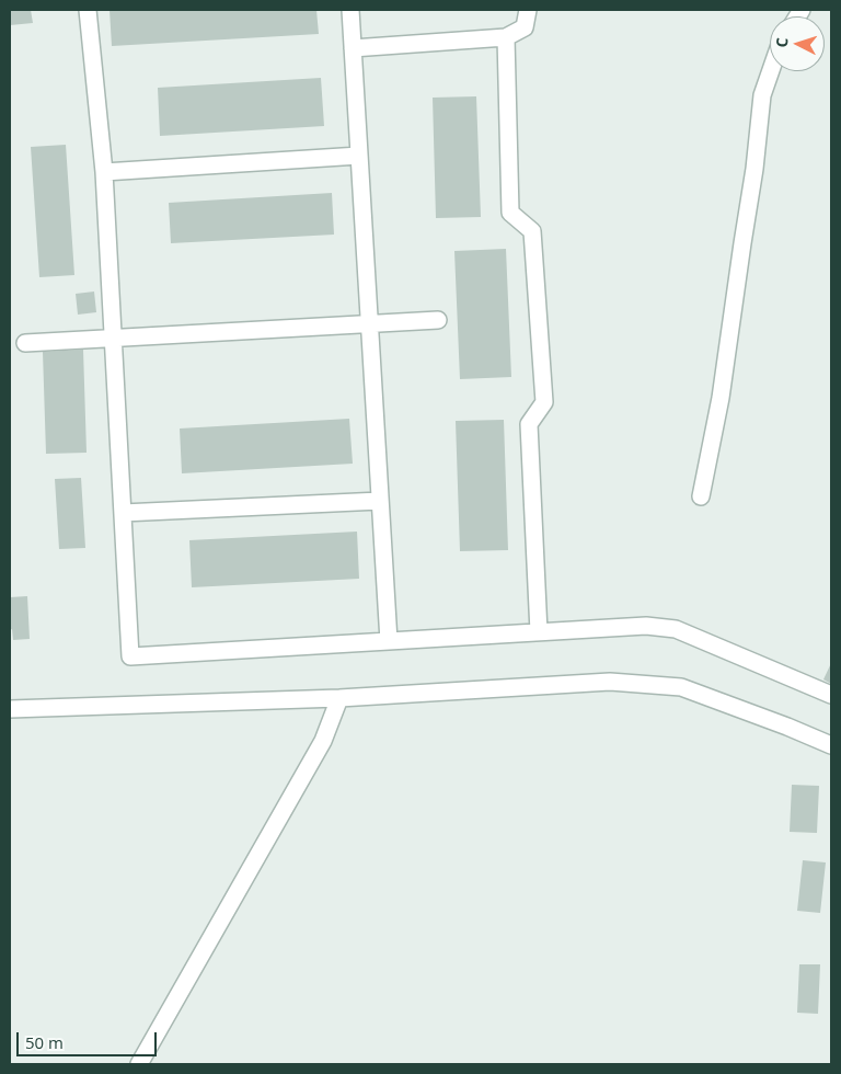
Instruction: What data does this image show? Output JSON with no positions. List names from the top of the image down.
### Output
{
  "scale_bar": "50 m",
  "north": "left"
}
